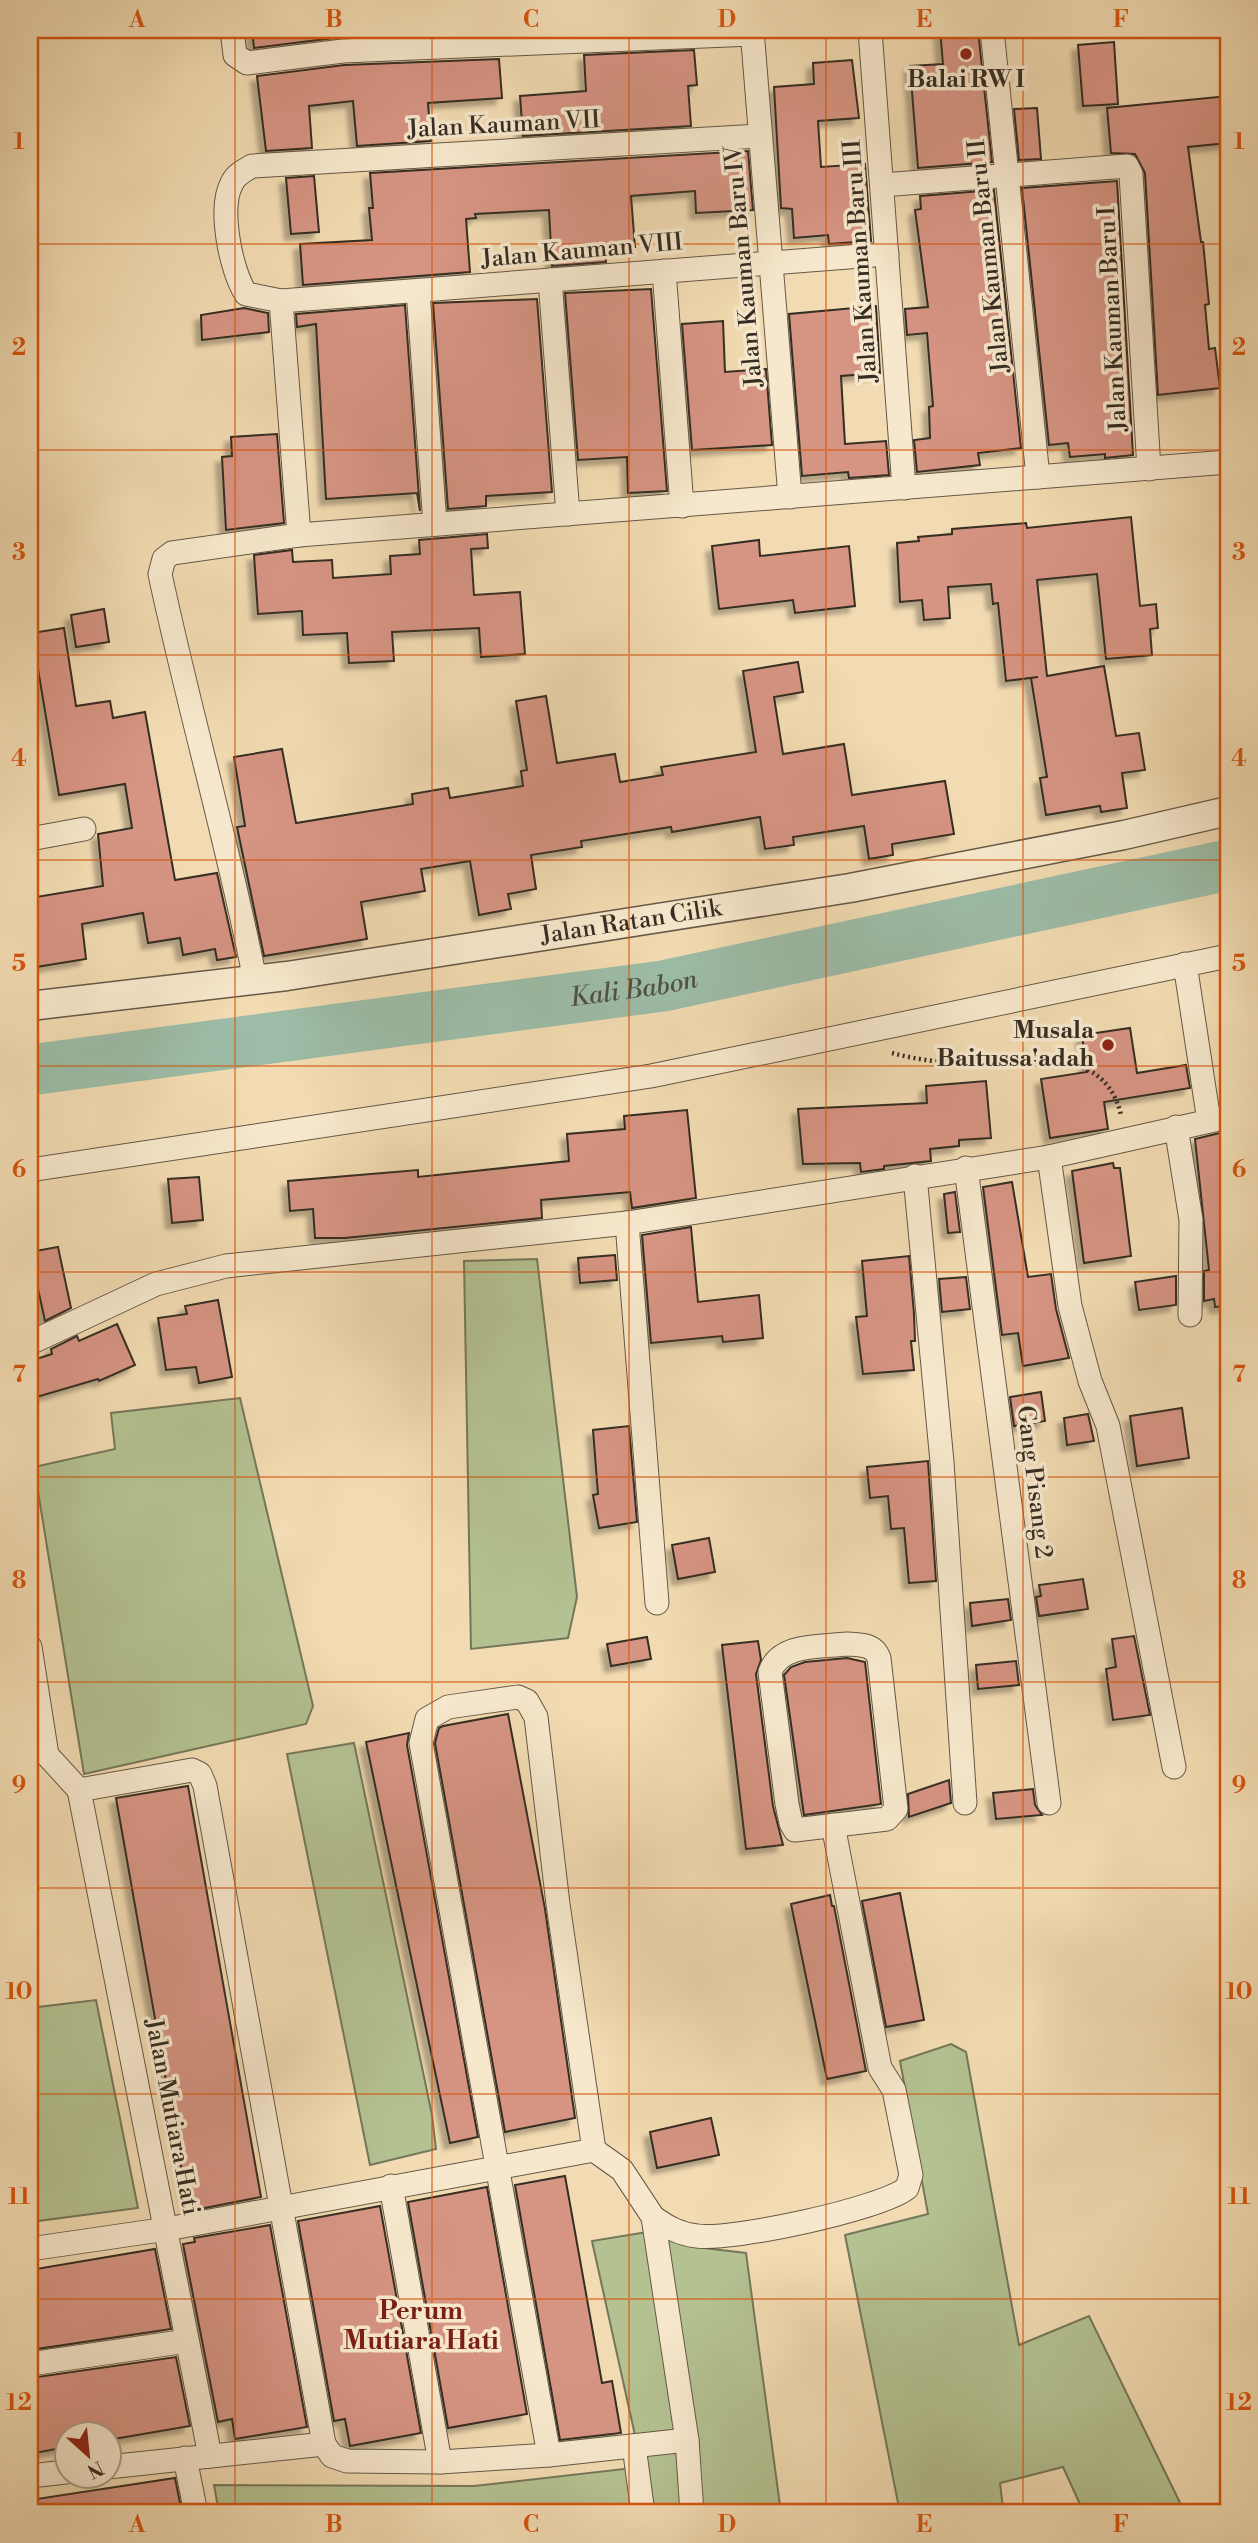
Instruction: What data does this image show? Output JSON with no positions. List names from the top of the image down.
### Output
{
  "streets": {
    "street": [
      "Jalan Kauman VII",
      "Jalan Kauman VIII",
      "Jalan Kauman Baru II",
      "Jalan Kauman Baru III",
      "Jalan Kauman Baru IV",
      "Jalan Kauman Baru I",
      "Jalan Ratan Cilik",
      "Gang Pisang 2",
      "Jalan Mutiara Hati"
    ]
  },
  "crossings": [
    ["Jalan Kauman VII", "Jalan Kauman VIII"],
    ["Jalan Kauman VII", "Jalan Kauman Baru IV"],
    ["Jalan Kauman VIII", "Jalan Kauman Baru III"],
    ["Jalan Kauman VIII", "Jalan Kauman Baru IV"],
    ["Jalan Kauman Baru II", "Jalan Kauman Baru I"]
  ],
  "districts": ["Perum Mutiara Hati"],
  "water": ["Kali Babon"],
  "places": ["Balai RW I", "Musala Baitussa'adah"],
  "north": "bottom right",
  "grid": {
    "columns": [
      "A",
      "B",
      "C",
      "D",
      "E",
      "F"
    ],
    "rows": [
      "1",
      "2",
      "3",
      "4",
      "5",
      "6",
      "7",
      "8",
      "9",
      "10",
      "11",
      "12"
    ]
  }
}
